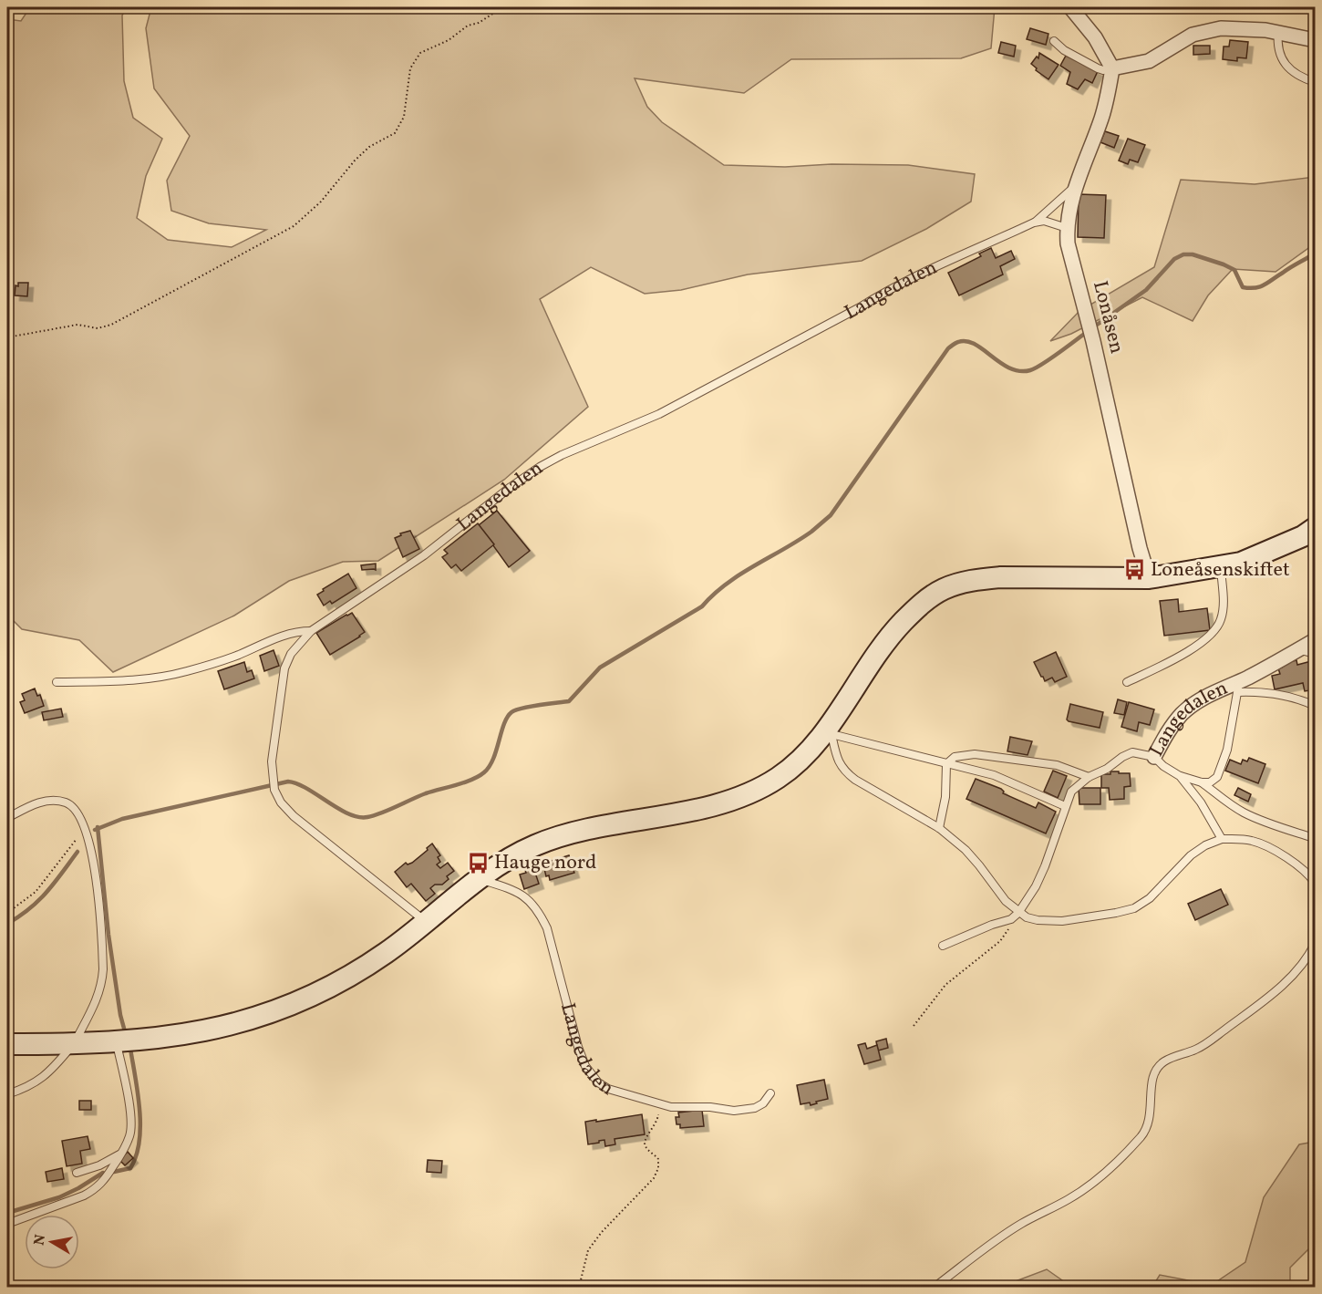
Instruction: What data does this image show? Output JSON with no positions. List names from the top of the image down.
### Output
{
  "streets": {
    "street": ["Langedalen", "Lonåsen"]
  },
  "crossings": [
    ["Langedalen", "Lonåsen"]
  ],
  "places": {
    "bus stop": ["Loneåsenskiftet", "Hauge nord"]
  },
  "north": "left"
}
